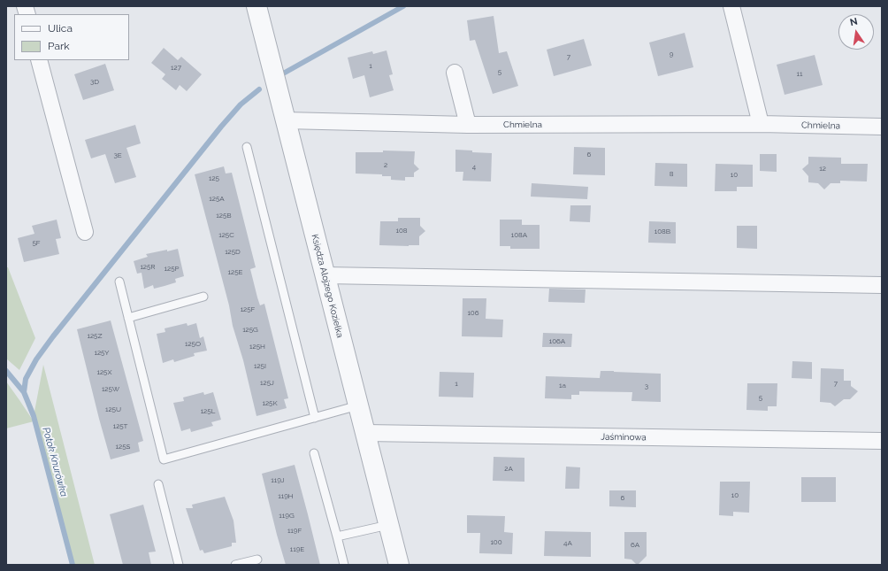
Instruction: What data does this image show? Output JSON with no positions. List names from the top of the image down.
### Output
{
  "streets": {
    "street": ["Chmielna", "Księdza Alojzego Koziełka", "Jaśminowa"]
  },
  "crossings": [
    ["Chmielna", "Księdza Alojzego Koziełka"],
    ["Księdza Alojzego Koziełka", "Jaśminowa"]
  ],
  "water": ["Potok Knurówka"],
  "house_numbers": [
    "9",
    "7",
    "1",
    "127",
    "5",
    "11",
    "3D",
    "6",
    "3E",
    "2",
    "4",
    "12",
    "8",
    "10",
    "125",
    "125A",
    "125B",
    "108",
    "108B",
    "125C",
    "108A",
    "5F",
    "125D",
    "125R",
    "125P",
    "125E",
    "125F",
    "106",
    "125G",
    "125Z",
    "106A",
    "125O",
    "125H",
    "125Y",
    "125I",
    "125X",
    "125J",
    "1",
    "7",
    "1a",
    "3",
    "125W",
    "5",
    "125K",
    "125U",
    "125L",
    "125T",
    "125S",
    "2A",
    "119J",
    "10",
    "119H",
    "6",
    "119G",
    "119F",
    "100",
    "4A",
    "6A",
    "119E"
  ],
  "legend": ["Ulica", "Park"],
  "north": "top"
}
